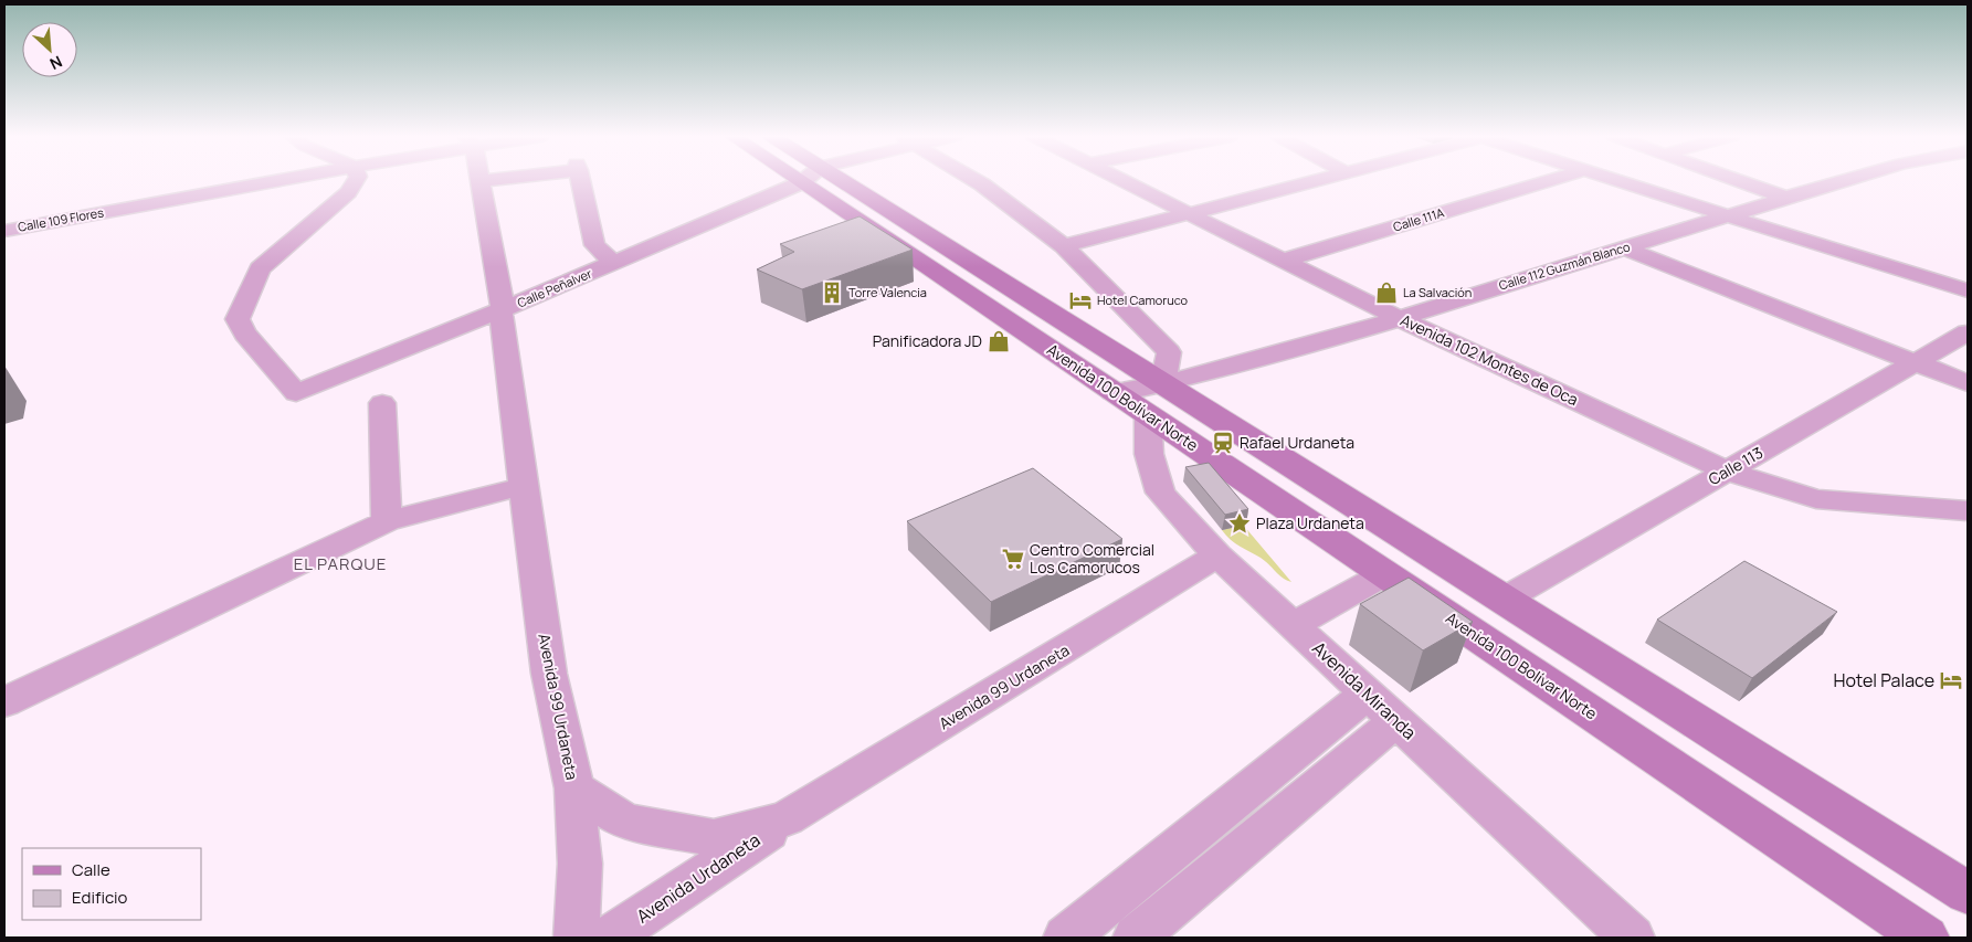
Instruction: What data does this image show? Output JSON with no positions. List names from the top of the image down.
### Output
{
  "streets": {
    "main road": ["Avenida 100 Bolívar Norte"],
    "street": [
      "Calle 109 Flores",
      "Calle 111A",
      "Calle 112 Guzmán Blanco",
      "Calle Peñalver",
      "Avenida 102 Montes de Oca",
      "Calle 113",
      "Avenida 99 Urdaneta",
      "Avenida Miranda",
      "Avenida Urdaneta"
    ]
  },
  "crossings": [
    ["Calle 111A", "Avenida 102 Montes de Oca"],
    ["Calle 112 Guzmán Blanco", "Avenida 102 Montes de Oca"],
    ["Calle 112 Guzmán Blanco", "Avenida 100 Bolívar Norte"],
    ["Calle 112 Guzmán Blanco", "Avenida Miranda"],
    ["Calle Peñalver", "Avenida 100 Bolívar Norte"],
    ["Calle Peñalver", "Avenida 99 Urdaneta"],
    ["Avenida 102 Montes de Oca", "Calle 113"],
    ["Avenida 100 Bolívar Norte", "Calle 113"],
    ["Avenida 100 Bolívar Norte", "Avenida Miranda"],
    ["Avenida 99 Urdaneta", "Avenida Miranda"],
    ["Avenida 99 Urdaneta", "Avenida Urdaneta"]
  ],
  "districts": ["EL PARQUE"],
  "places": {
    "building": ["Torre Valencia"],
    "shop": ["La Salvación", "Panificadora JD"],
    "hotel": ["Hotel Camoruco", "Hotel Palace"],
    "station": ["Rafael Urdaneta"],
    "place": ["Plaza Urdaneta"],
    "supermarket": ["Centro Comercial Los Camorucos"]
  },
  "legend": ["Calle", "Edificio"],
  "north": "bottom right"
}
